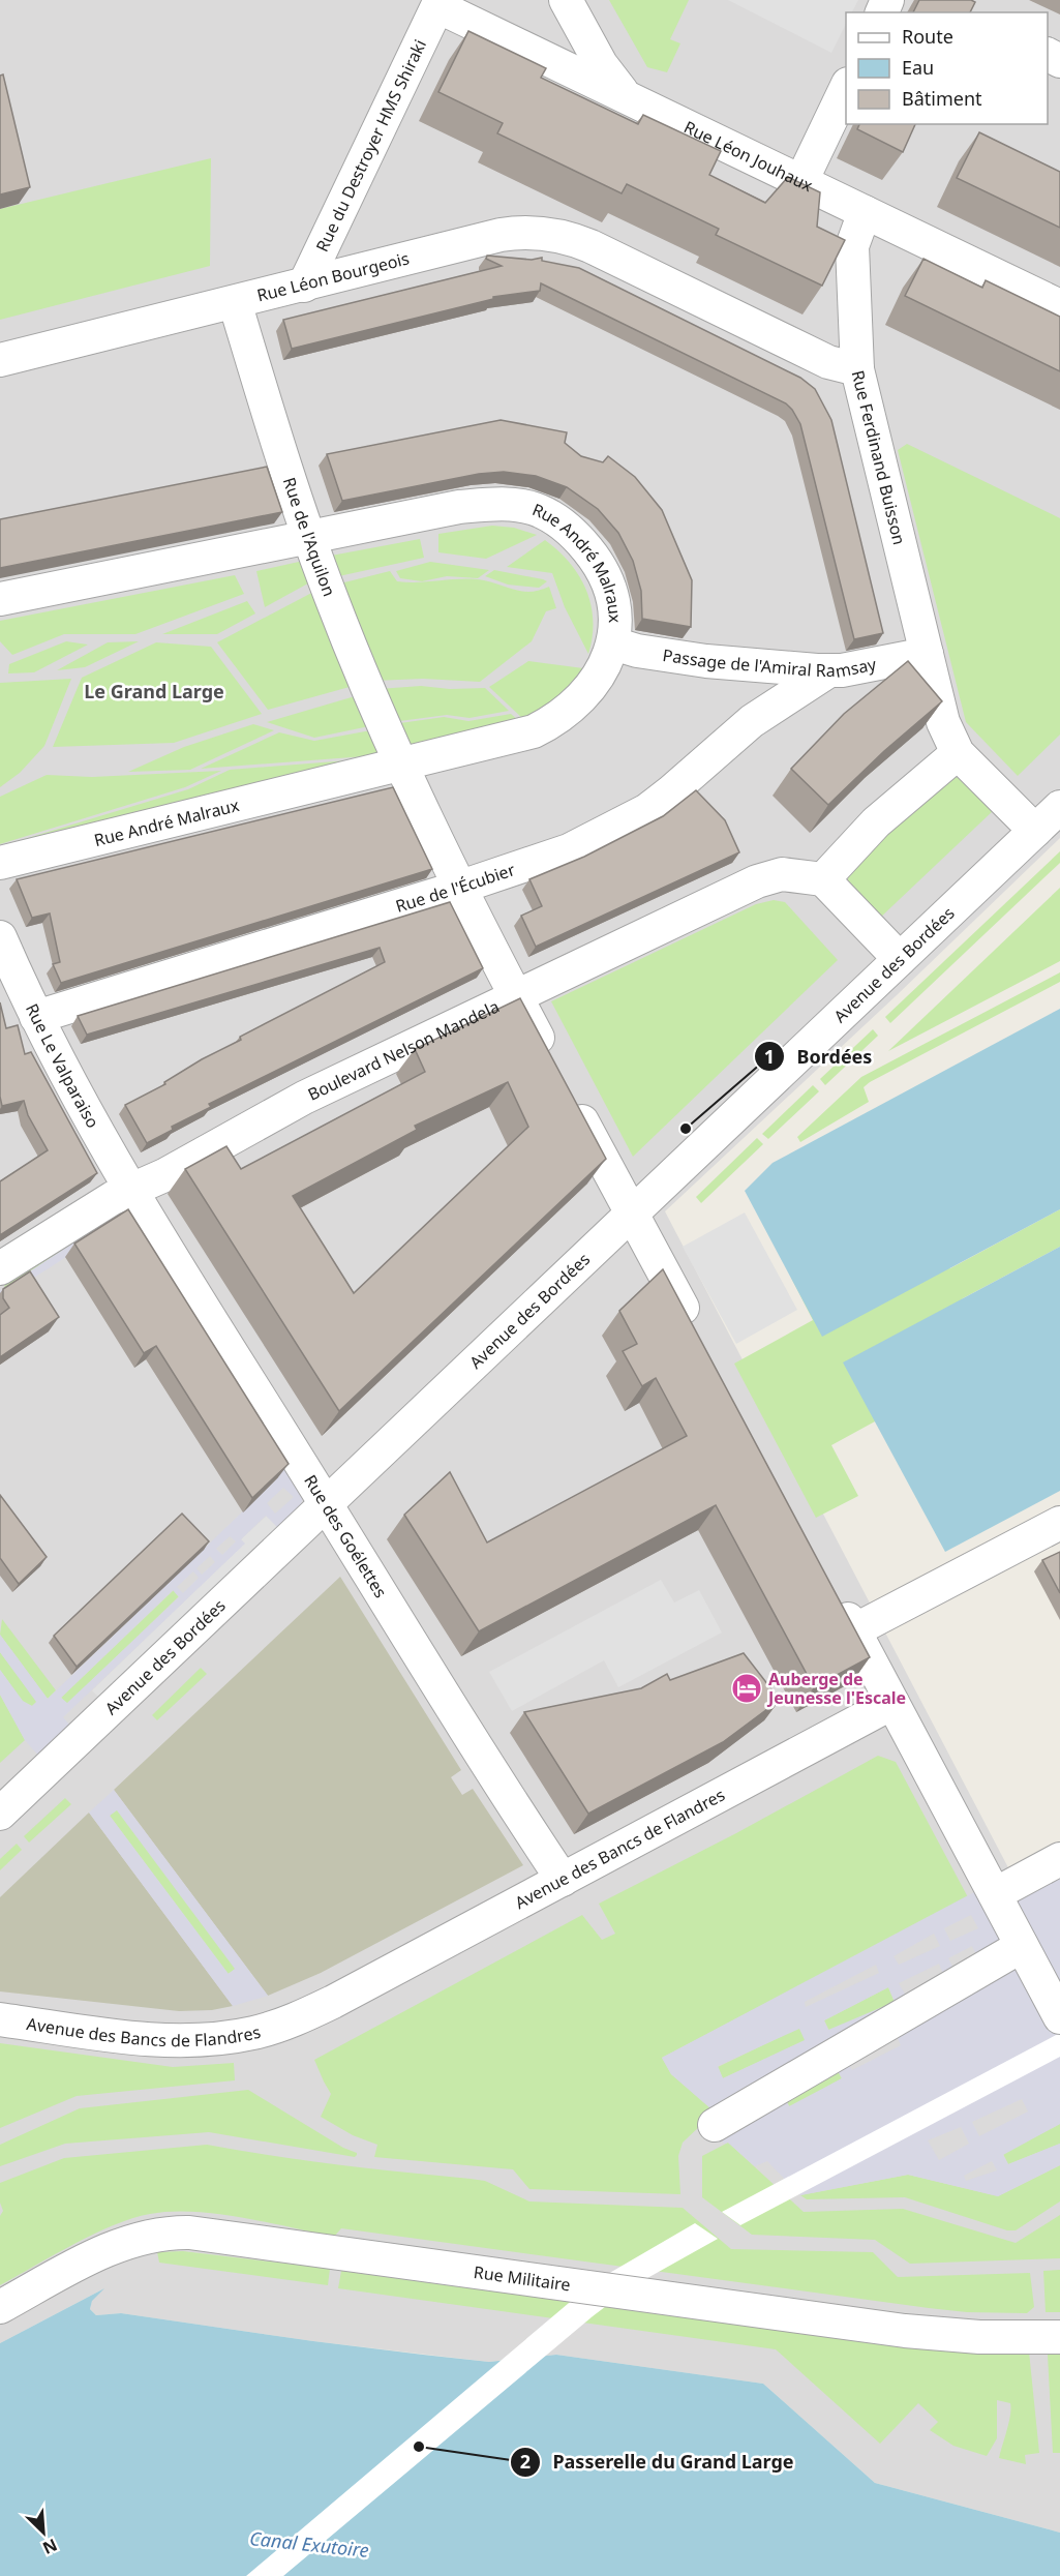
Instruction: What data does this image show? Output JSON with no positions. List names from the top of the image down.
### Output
{
  "streets": {
    "street": [
      "Rue du Destroyer HMS Shiraki",
      "Rue Léon Jouhaux",
      "Rue Léon Bourgeois",
      "Rue Ferdinand Buisson",
      "Rue de l'Aquilon",
      "Rue André Malraux",
      "Passage de l'Amiral Ramsay",
      "Rue de l'Écubier",
      "Avenue des Bordées",
      "Boulevard Nelson Mandela",
      "Rue Le Valparaiso",
      "Rue des Goélettes",
      "Avenue des Bancs de Flandres",
      "Rue Militaire"
    ]
  },
  "crossings": [
    ["Rue du Destroyer HMS Shiraki", "Rue Léon Jouhaux"],
    ["Rue du Destroyer HMS Shiraki", "Rue Léon Bourgeois"],
    ["Rue Léon Bourgeois", "Rue Ferdinand Buisson"],
    ["Rue Léon Bourgeois", "Rue de l'Aquilon"],
    ["Rue Ferdinand Buisson", "Passage de l'Amiral Ramsay"],
    ["Rue Ferdinand Buisson", "Avenue des Bordées"],
    ["Rue de l'Aquilon", "Rue André Malraux"],
    ["Rue de l'Aquilon", "Rue de l'Écubier"],
    ["Rue de l'Aquilon", "Boulevard Nelson Mandela"],
    ["Rue André Malraux", "Passage de l'Amiral Ramsay"],
    ["Passage de l'Amiral Ramsay", "Rue de l'Écubier"],
    ["Rue de l'Écubier", "Rue Le Valparaiso"],
    ["Avenue des Bordées", "Rue des Goélettes"],
    ["Boulevard Nelson Mandela", "Rue Le Valparaiso"],
    ["Boulevard Nelson Mandela", "Rue des Goélettes"],
    ["Rue Le Valparaiso", "Rue des Goélettes"],
    ["Rue des Goélettes", "Avenue des Bancs de Flandres"]
  ],
  "districts": ["Le Grand Large"],
  "water": ["Canal Exutoire"],
  "places": {
    "other": ["Bordées", "Passerelle du Grand Large"],
    "hotel": ["Auberge de Jeunesse l'Escale"]
  },
  "legend": ["Route", "Eau", "Bâtiment"],
  "north": "bottom right"
}
